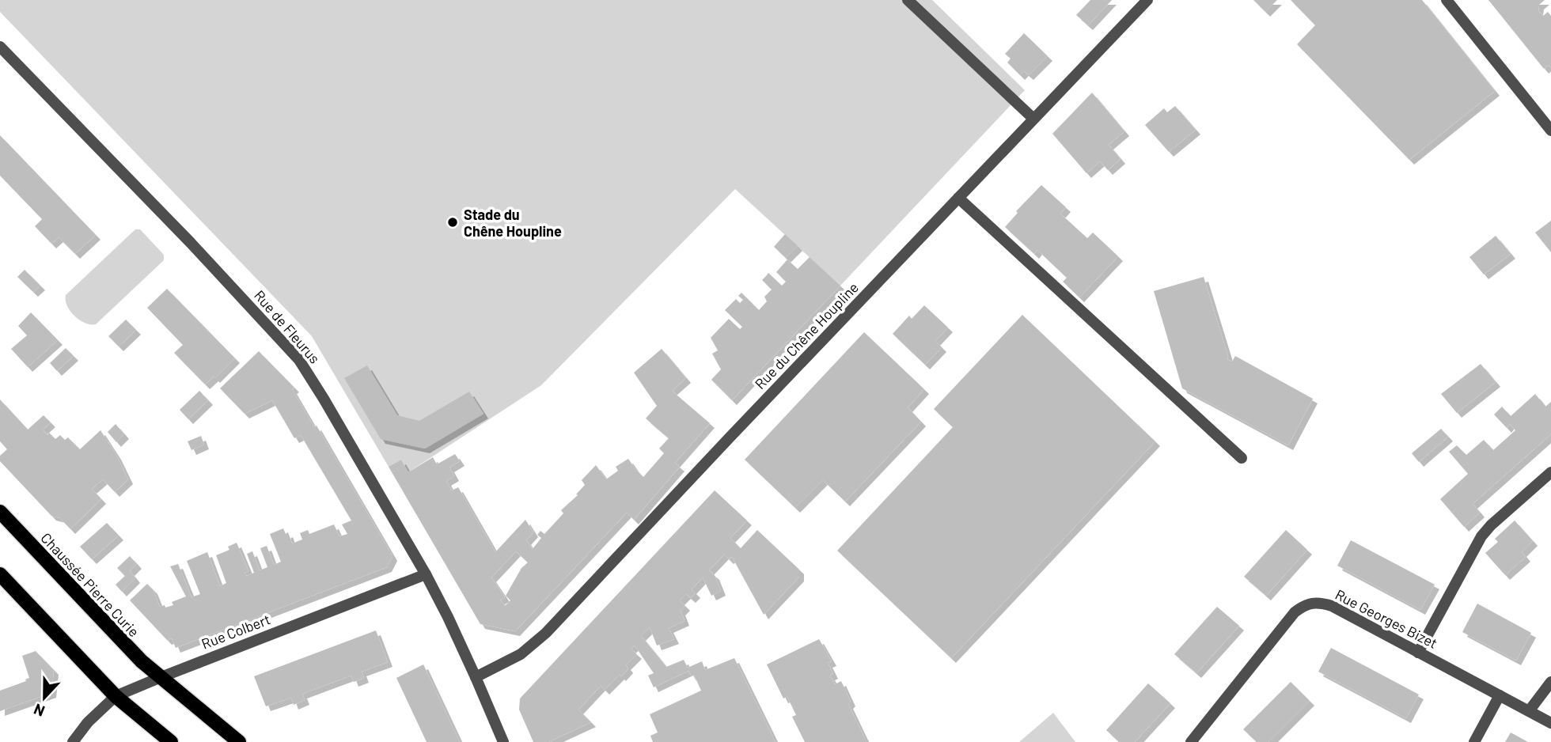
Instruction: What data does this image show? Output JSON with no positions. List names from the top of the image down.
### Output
{
  "streets": {
    "main road": ["Chaussée Pierre Curie"],
    "street": [
      "Rue de Fleurus",
      "Rue du Chêne Houpline",
      "Rue Georges Bizet",
      "Rue Colbert"
    ]
  },
  "crossings": [
    ["Rue de Fleurus", "Rue du Chêne Houpline"],
    ["Rue de Fleurus", "Rue Colbert"],
    ["Chaussée Pierre Curie", "Rue Colbert"]
  ],
  "places": ["Stade du Chêne Houpline"],
  "north": "bottom"
}
